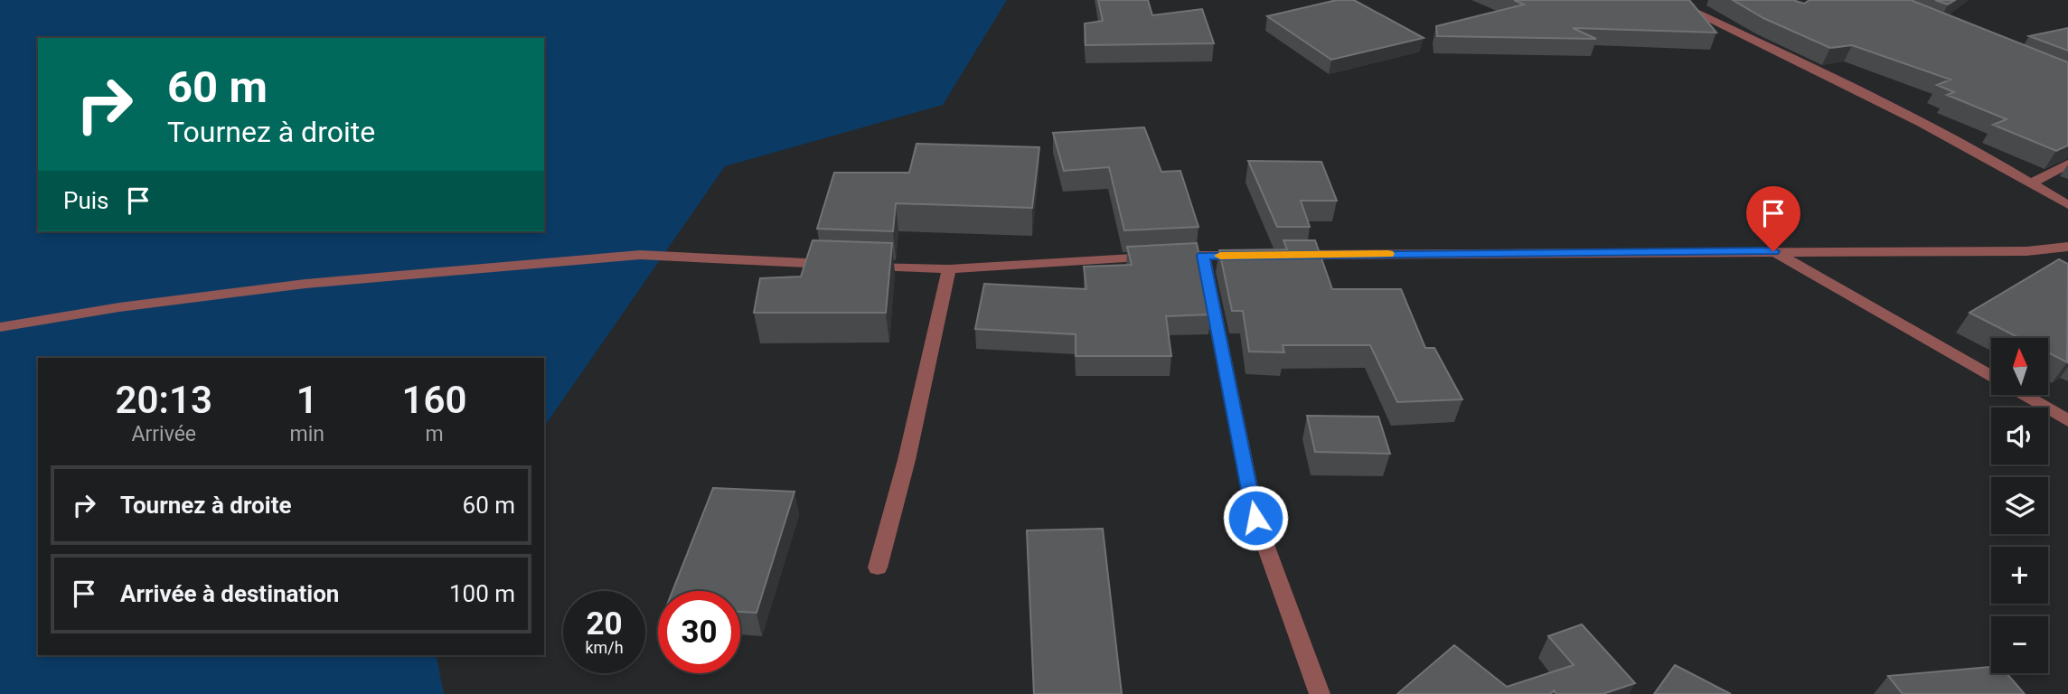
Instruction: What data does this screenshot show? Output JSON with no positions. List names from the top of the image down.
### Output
{
  "north": "top",
  "page": {
    "turn": ["60 m", "Tournez à droite"],
    "then": "Puis",
    "map_buttons": ["+", "−"],
    "eta": [
      "20:13",
      "Arrivée",
      "1",
      "min",
      "160",
      "m"
    ],
    "list": [
      {
        "name": "Tournez à droite",
        "value": "60 m"
      },
      {
        "name": "Arrivée à destination",
        "value": "100 m"
      }
    ],
    "speed": "20 km/h",
    "limit": "30"
  }
}
